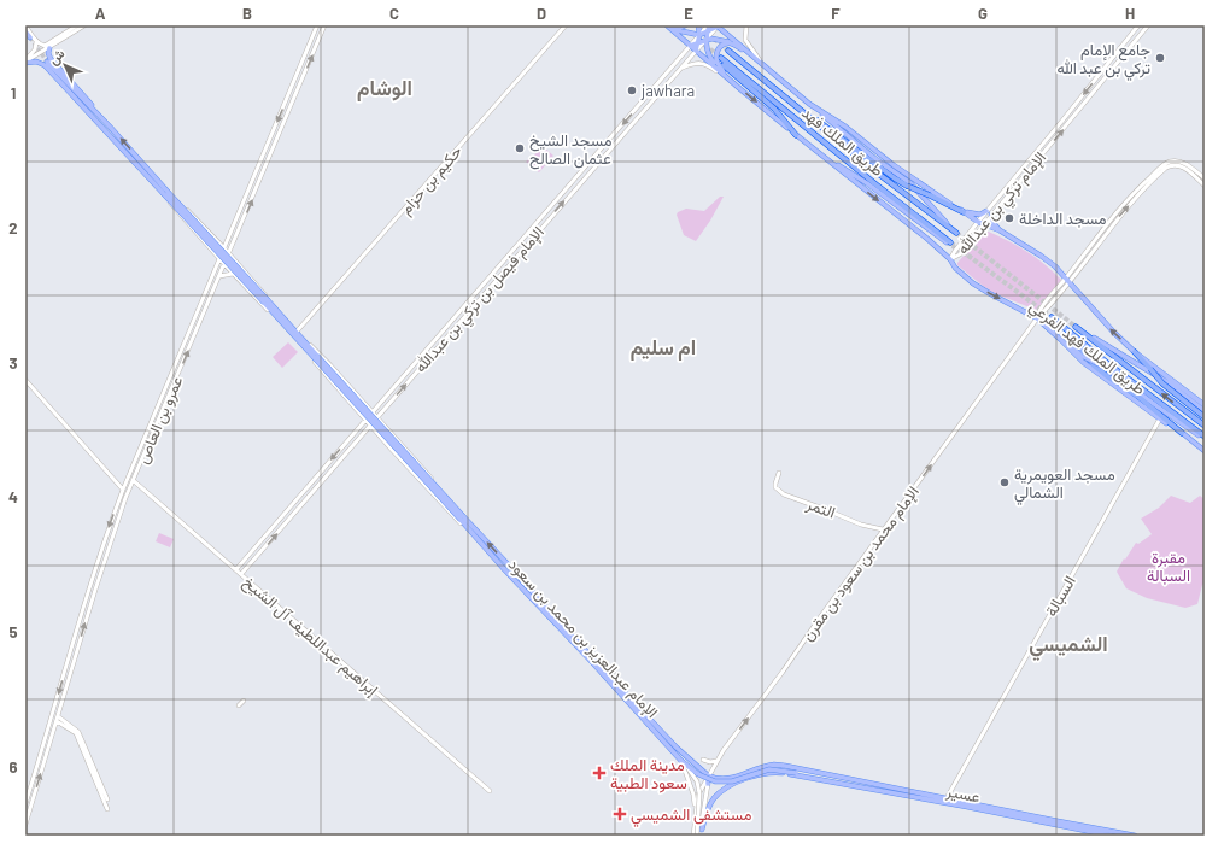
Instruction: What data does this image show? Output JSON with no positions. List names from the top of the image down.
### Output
{
  "streets": {
    "highway": ["طريق الملك فهد"],
    "main road": [
      "حكيم بن حزام",
      "الإمام تركي بن عبدالله",
      "الإمام فيصل بن تركي بن عبدالله",
      "طريق الملك فهد الفرعي",
      "عمرو بن العاص",
      "التمر",
      "الإمام محمد بن سعود بن مقرن",
      "السبالة",
      "إبراهيم عبداللطيف آل الشيخ",
      "الإمام عبدالعزيز بن محمد بن سعود",
      "عسير"
    ]
  },
  "crossings": [
    ["حكيم بن حزام", "الإمام عبدالعزيز بن محمد بن سعود"],
    ["الإمام تركي بن عبدالله", "طريق الملك فهد الفرعي"],
    ["الإمام فيصل بن تركي بن عبدالله", "طريق الملك فهد الفرعي"],
    ["الإمام فيصل بن تركي بن عبدالله", "إبراهيم عبداللطيف آل الشيخ"],
    ["الإمام فيصل بن تركي بن عبدالله", "الإمام عبدالعزيز بن محمد بن سعود"],
    ["طريق الملك فهد الفرعي", "الإمام محمد بن سعود بن مقرن"],
    ["طريق الملك فهد الفرعي", "السبالة"],
    ["عمرو بن العاص", "إبراهيم عبداللطيف آل الشيخ"],
    ["عمرو بن العاص", "الإمام عبدالعزيز بن محمد بن سعود"],
    ["التمر", "الإمام محمد بن سعود بن مقرن"],
    ["الإمام محمد بن سعود بن مقرن", "الإمام عبدالعزيز بن محمد بن سعود"],
    ["الإمام محمد بن سعود بن مقرن", "عسير"],
    ["السبالة", "عسير"],
    ["الإمام عبدالعزيز بن محمد بن سعود", "عسير"]
  ],
  "one_way": ["الإمام محمد بن سعود بن مقرن"],
  "districts": ["الوشام", "ام سليم", "الشميسي"],
  "parks": ["مقبرة السبالة"],
  "places": {
    "other": [
      "جامع الإمام تركي بن عبد الله",
      "jawhara",
      "مسجد الشيخ عثمان الصالح",
      "مسجد الداخلة",
      "مسجد العويمرية الشمالي"
    ],
    "health": ["مدينة الملك سعود الطبية", "مستشفى الشميسي"]
  },
  "north": "top left",
  "grid": {
    "columns": [
      "A",
      "B",
      "C",
      "D",
      "E",
      "F",
      "G",
      "H"
    ],
    "rows": [
      "1",
      "2",
      "3",
      "4",
      "5",
      "6"
    ]
  }
}
